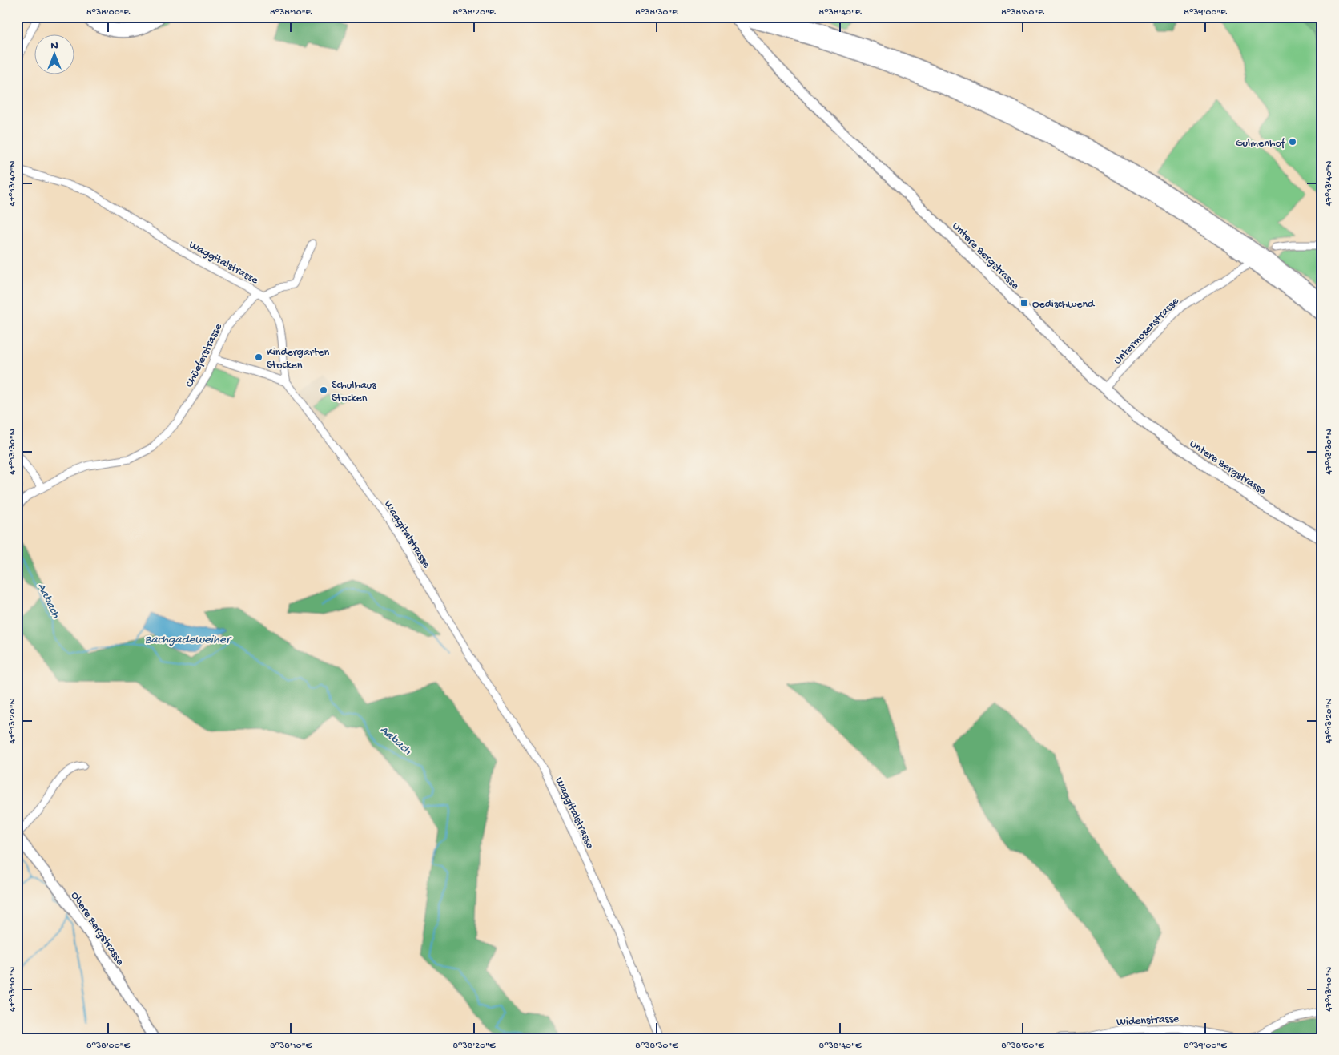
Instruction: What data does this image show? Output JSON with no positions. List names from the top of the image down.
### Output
{
  "streets": {
    "main road": ["Untere Bergstrasse", "Obere Bergstrasse"],
    "street": [
      "Waggitalstrasse",
      "Untermosenstrasse",
      "Chüeferstrasse",
      "Widenstrasse"
    ]
  },
  "crossings": [
    ["Untere Bergstrasse", "Untermosenstrasse"],
    ["Waggitalstrasse", "Chüeferstrasse"]
  ],
  "water": ["Aabach", "Bachgadeweiher"],
  "places": {
    "other": ["Gulmenhof", "Kindergarten Stocken", "Schulhaus Stocken"],
    "transit": ["Oedischwend"]
  },
  "north": "top",
  "coordinates": [
    "8°38'00\"E",
    "8°38'10\"E",
    "8°38'20\"E",
    "8°38'30\"E",
    "8°38'40\"E",
    "8°38'50\"E",
    "8°39'00\"E",
    "47°13'40\"N",
    "47°13'30\"N",
    "47°13'20\"N",
    "47°13'10\"N"
  ]
}
